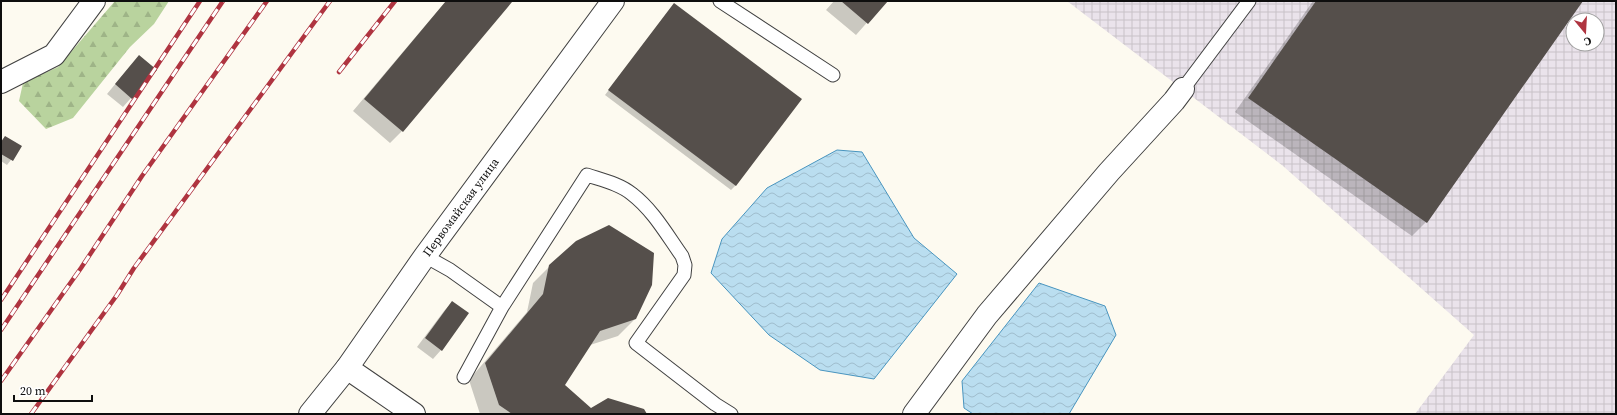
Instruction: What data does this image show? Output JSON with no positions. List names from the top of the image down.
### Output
{
  "streets": {
    "street": ["Первомайская улица"]
  },
  "scale_bar": "20 m",
  "north": "bottom"
}
